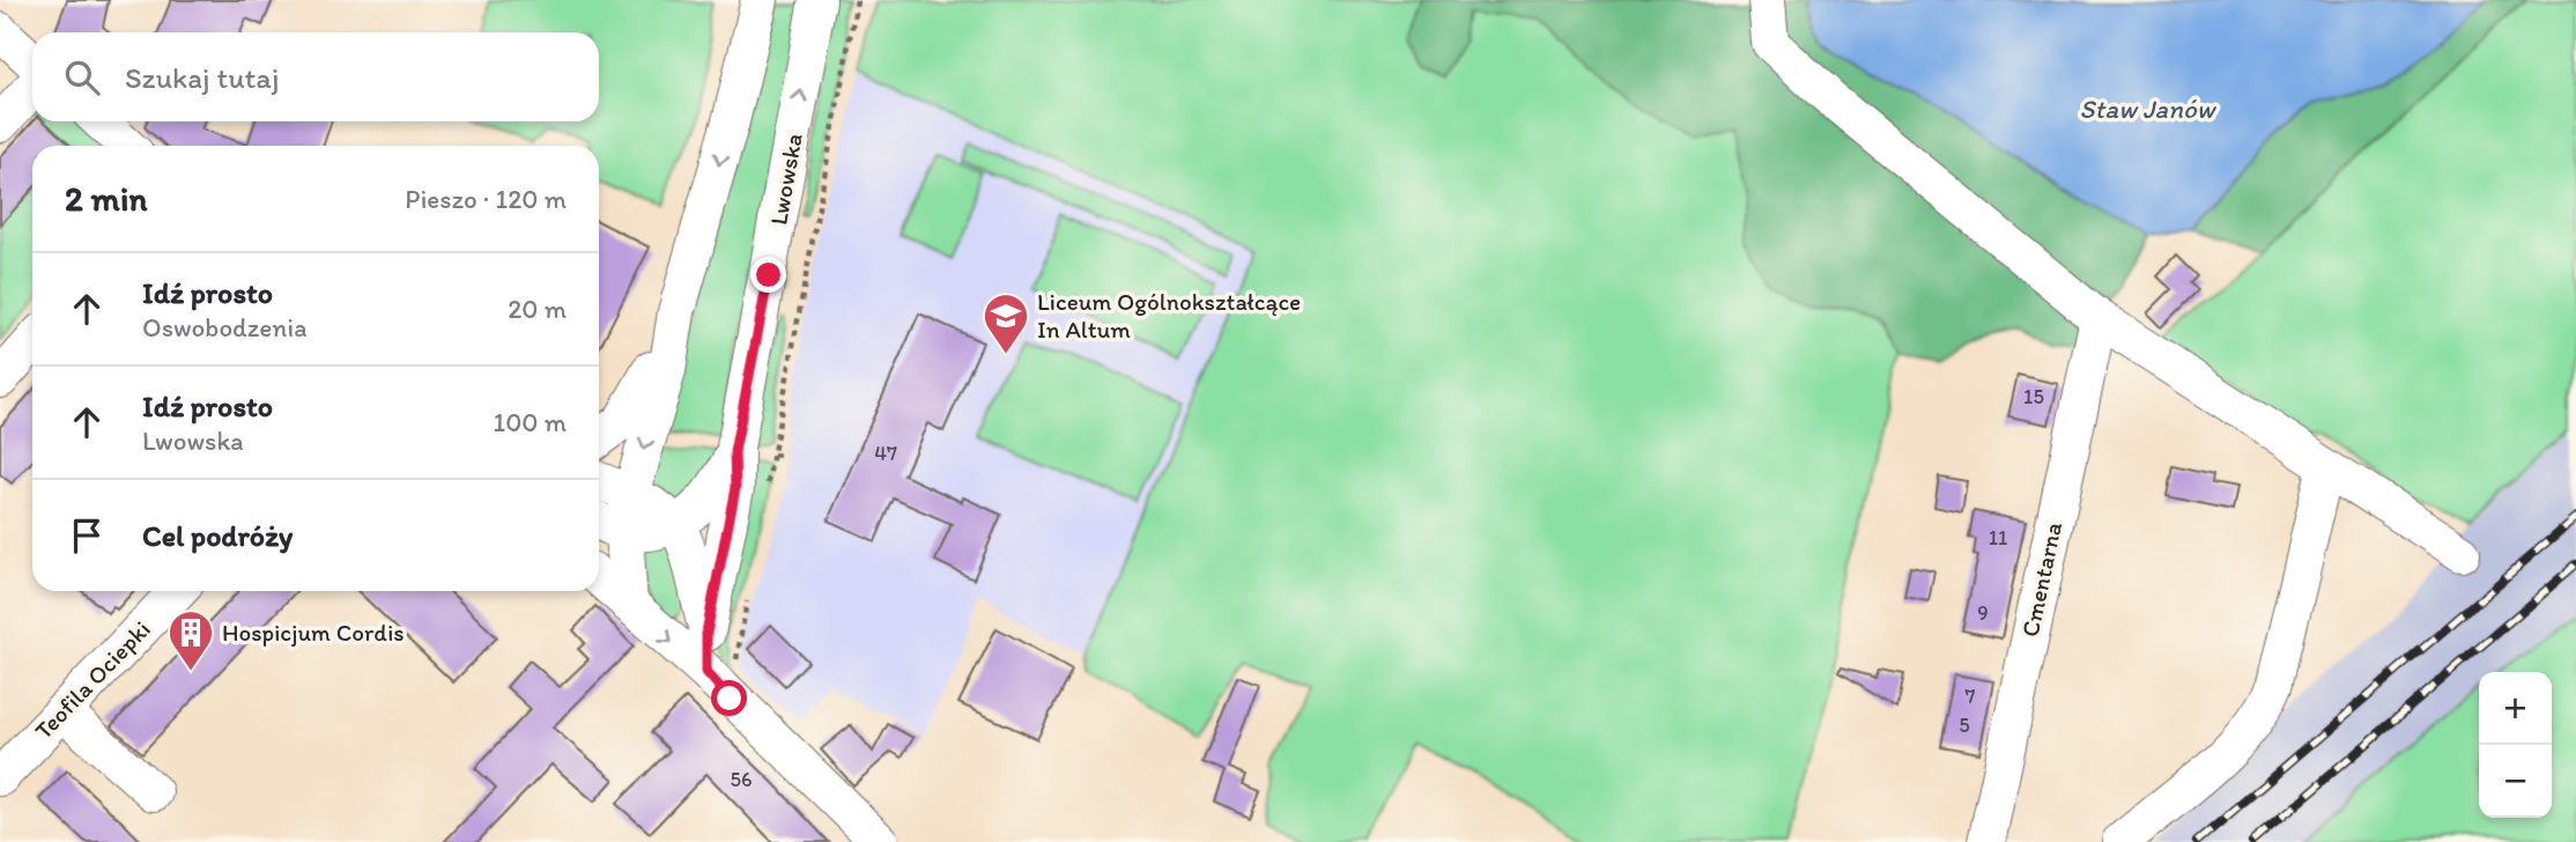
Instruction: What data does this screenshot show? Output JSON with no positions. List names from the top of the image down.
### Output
{
  "streets": {
    "street": ["Lwowska", "Cmentarna", "Teofila Ociepki"]
  },
  "water": ["Staw Janów"],
  "places": {
    "school or university": ["Liceum Ogólnokształcące In Altum"],
    "building": ["Hospicjum Cordis"]
  },
  "house_numbers": [
    "15",
    "47",
    "11",
    "9",
    "7",
    "5",
    "56"
  ],
  "page": {
    "search": "Szukaj tutaj",
    "heading": ["2 min", "Pieszo · 120 m"],
    "list": [
      ["Idź prosto", "Oswobodzenia", "20 m"],
      ["Idź prosto", "Lwowska", "100 m"],
      "Cel podróży"
    ],
    "map_buttons": ["+", "−"]
  }
}
